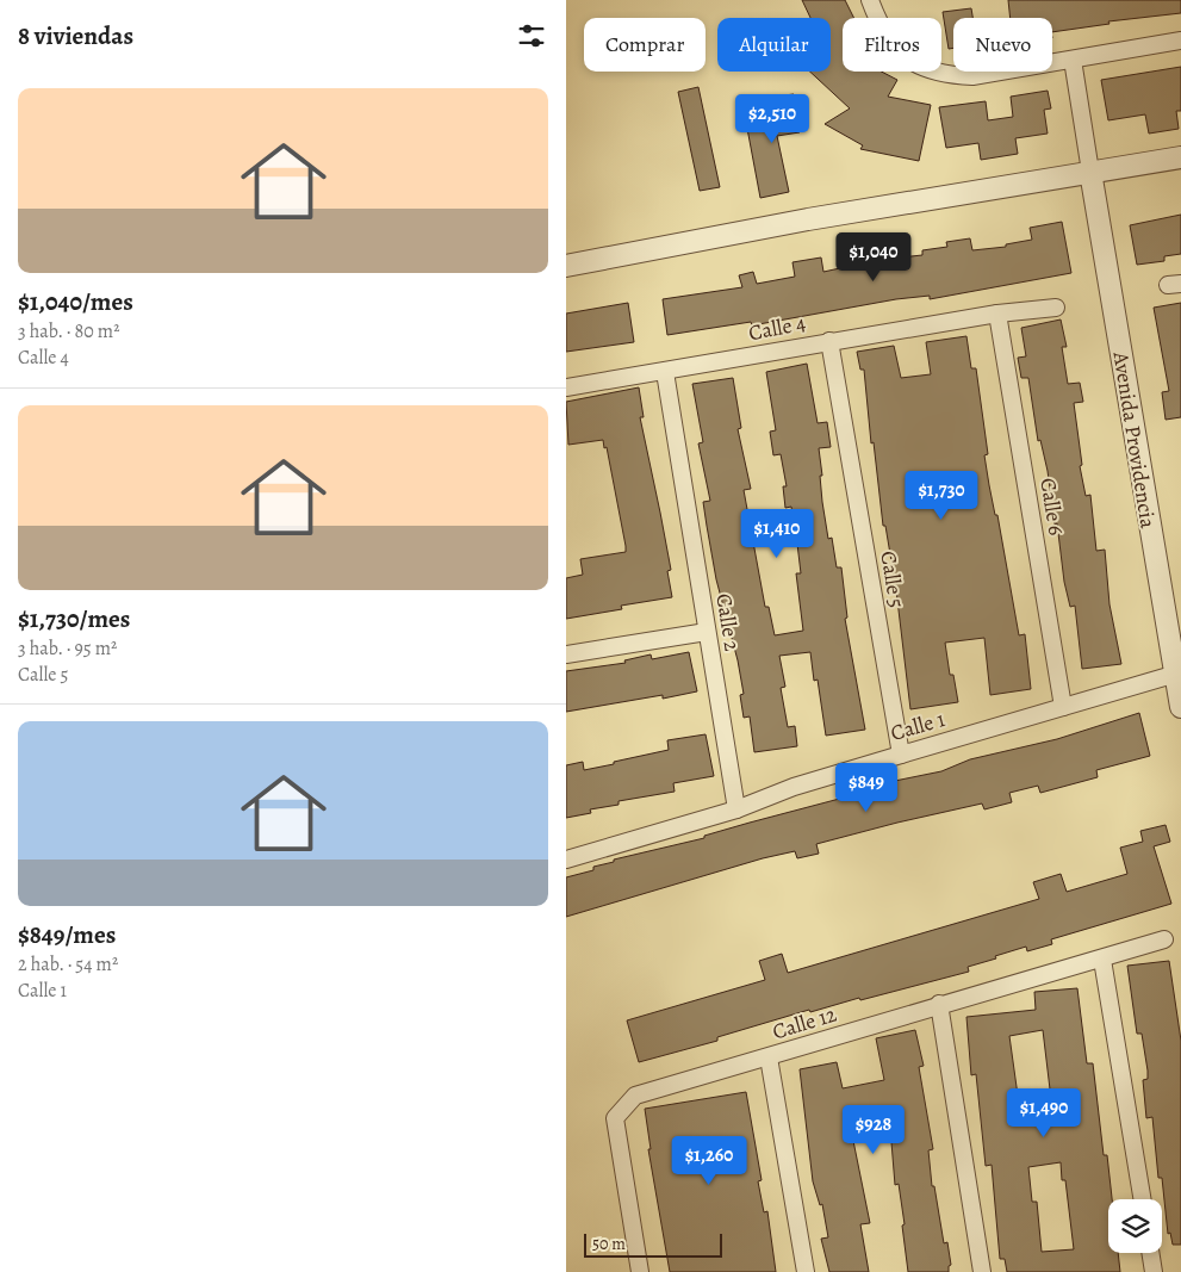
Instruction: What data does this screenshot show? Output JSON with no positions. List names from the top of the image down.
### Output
{
  "streets": {
    "street": [
      "Calle 4",
      "Avenida Providencia",
      "Calle 6",
      "Calle 5",
      "Calle 2",
      "Calle 1",
      "Calle 12"
    ]
  },
  "crossings": [
    ["Calle 4", "Calle 6"],
    ["Calle 4", "Calle 5"],
    ["Calle 4", "Calle 2"],
    ["Avenida Providencia", "Calle 1"],
    ["Calle 6", "Calle 1"],
    ["Calle 5", "Calle 1"],
    ["Calle 2", "Calle 1"]
  ],
  "scale_bar": "50 m",
  "page": {
    "heading": "8 viviendas",
    "chip": [
      "Comprar",
      "Alquilar",
      "Filtros",
      "Nuevo"
    ],
    "list": [
      {
        "name": "$1,040/mes",
        "note": "3 hab. · 80 m² · Calle 4"
      },
      {
        "name": "$1,730/mes",
        "note": "3 hab. · 95 m² · Calle 5"
      },
      {
        "name": "$849/mes",
        "note": "2 hab. · 54 m² · Calle 1"
      }
    ],
    "price": [
      "$2,510",
      "$1,040",
      "$1,730",
      "$1,410",
      "$849",
      "$1,490",
      "$928",
      "$1,260"
    ],
    "scale": "50 m"
  }
}
